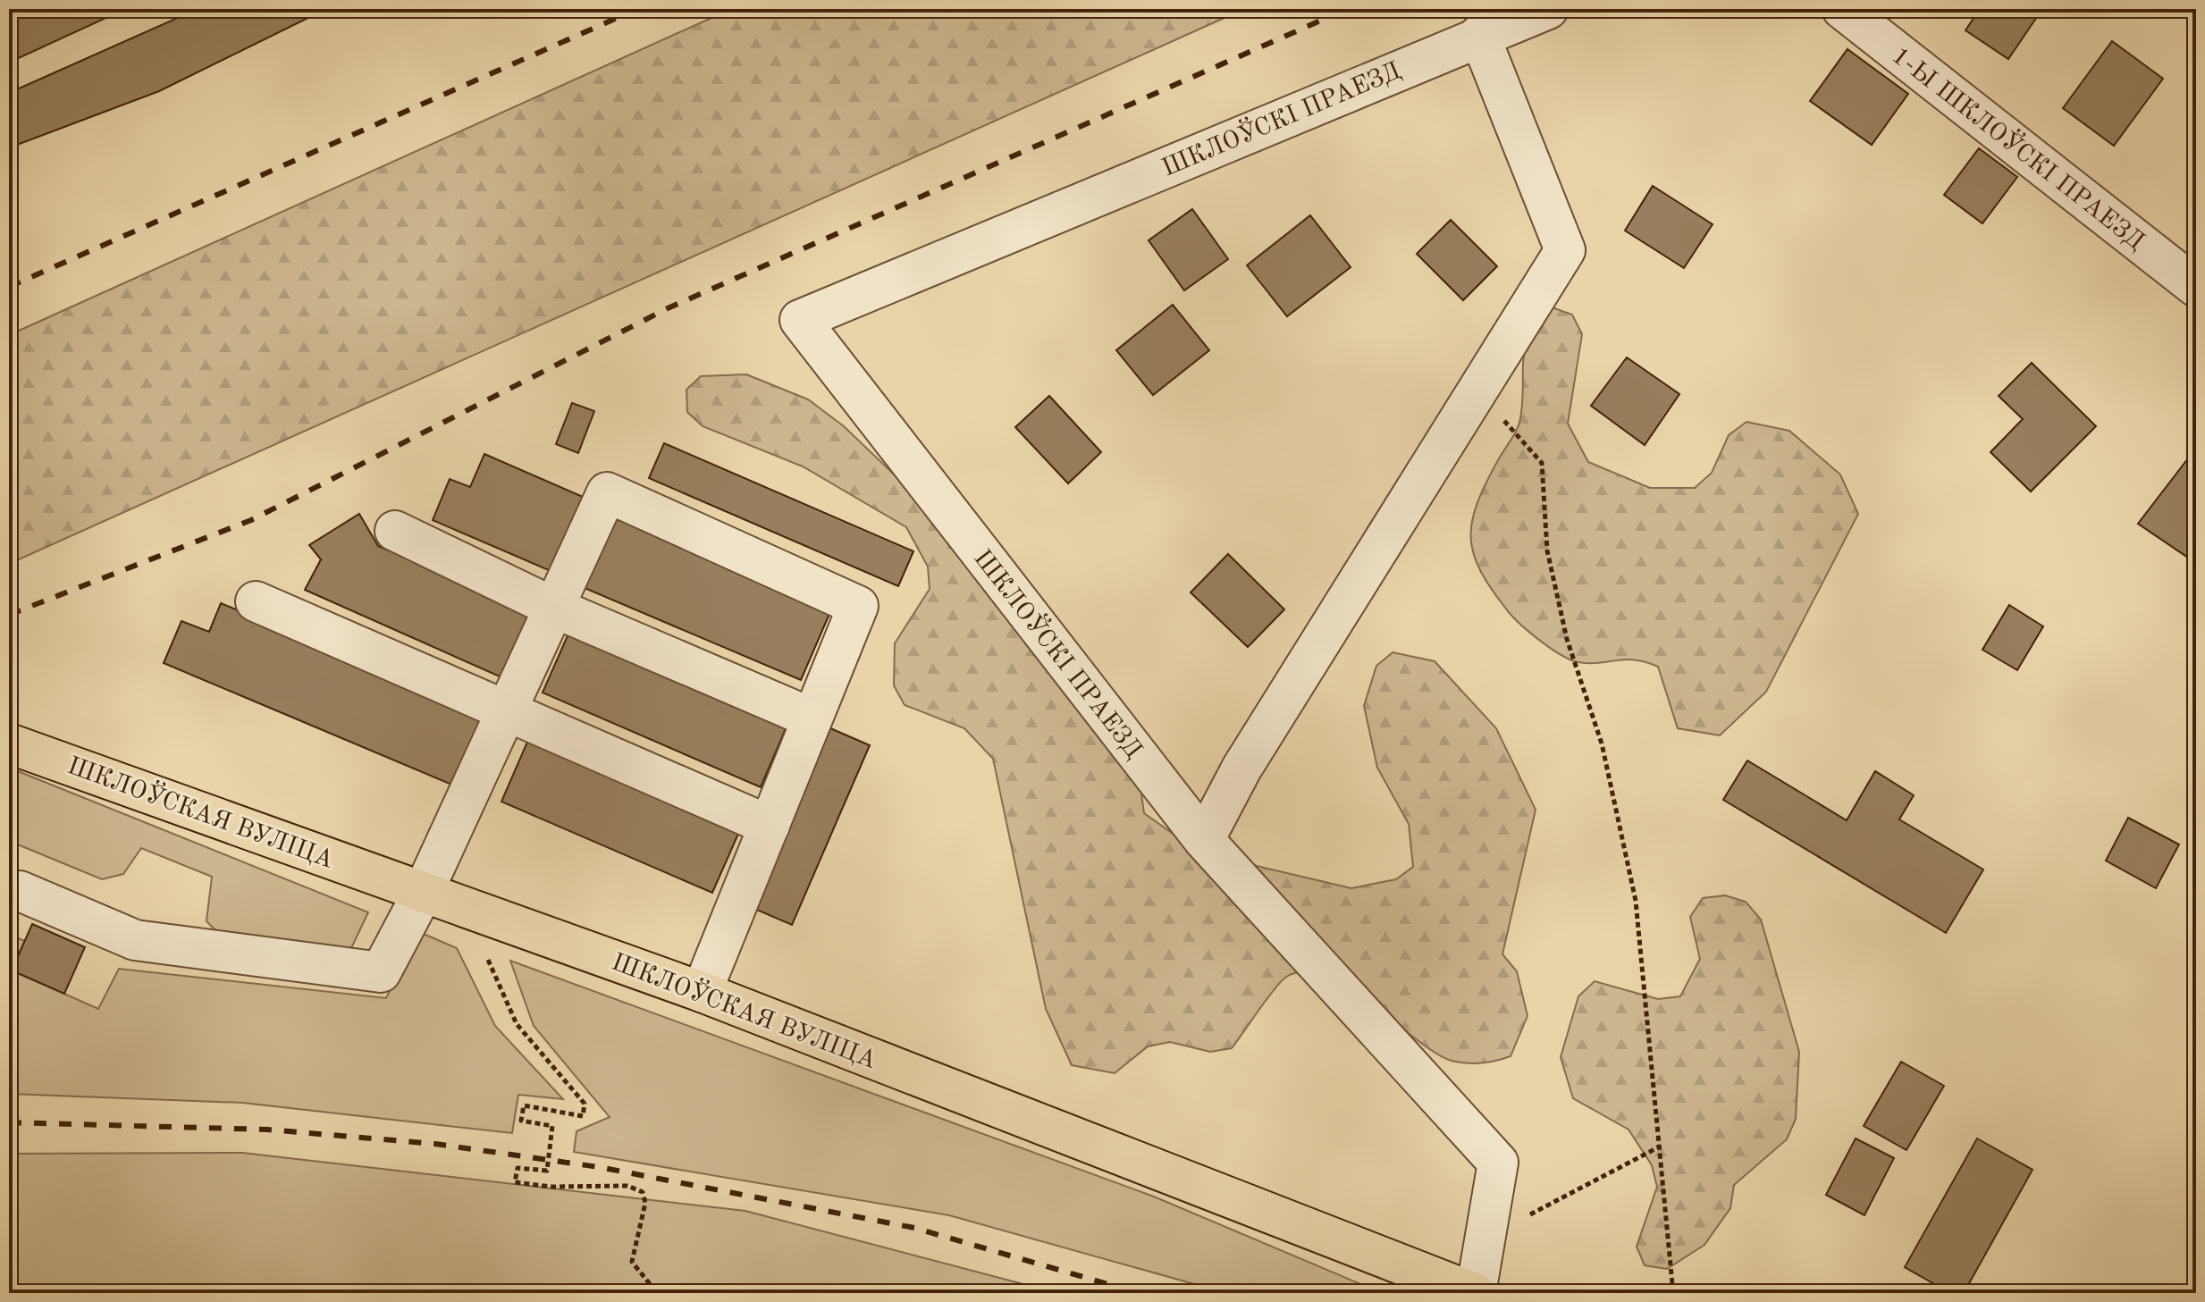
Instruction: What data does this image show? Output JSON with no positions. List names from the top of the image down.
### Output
{
  "streets": {
    "main road": ["ШКЛОЎСКАЯ ВУЛІЦА"],
    "street": ["ШКЛОЎСКІ ПРАЕЗД", "1-Ы ШКЛОЎСКІ ПРАЕЗД"]
  }
}
